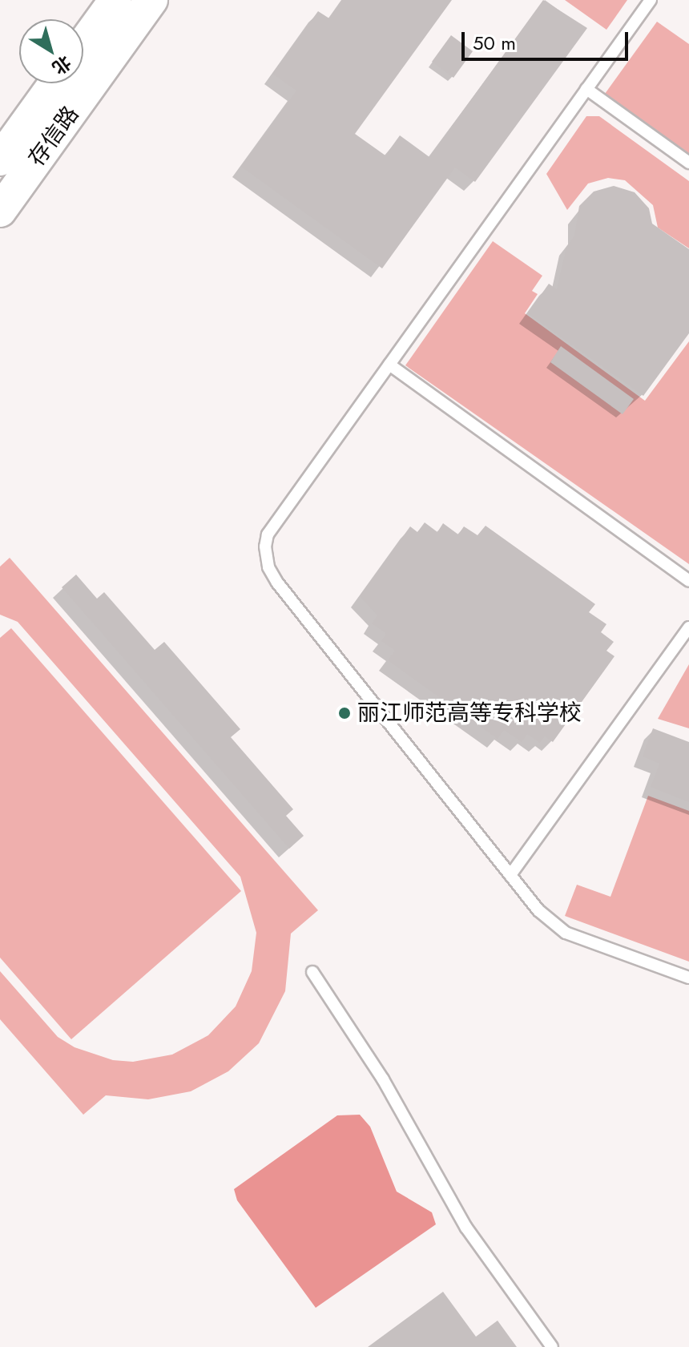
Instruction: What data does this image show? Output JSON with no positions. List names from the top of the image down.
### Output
{
  "streets": {
    "street": ["存信路"]
  },
  "places": ["丽江师范高等专科学校"],
  "scale_bar": "50 m",
  "north": "bottom right"
}
